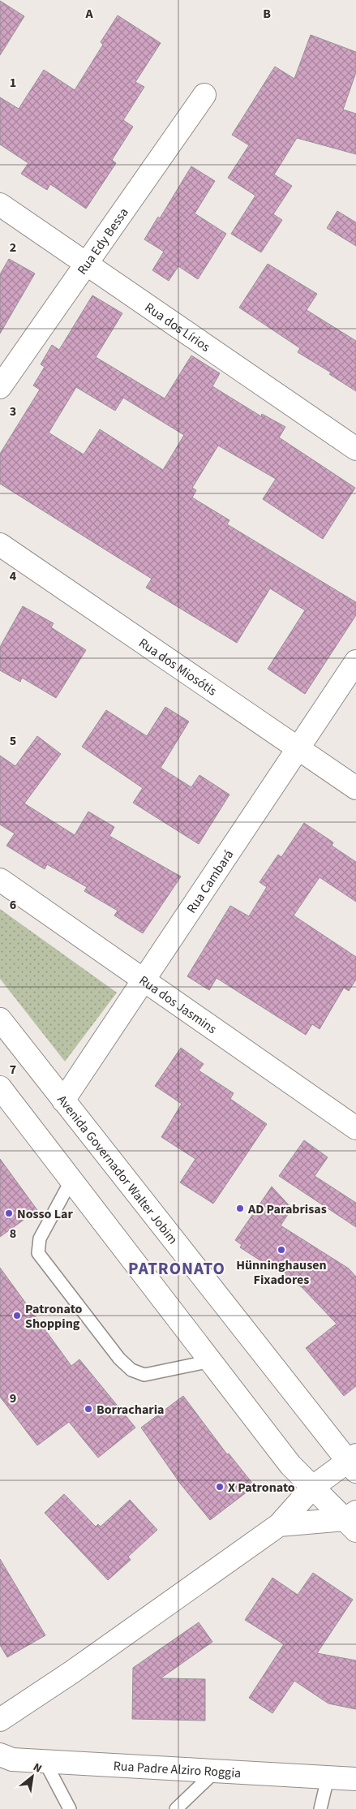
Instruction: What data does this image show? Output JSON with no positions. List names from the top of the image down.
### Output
{
  "streets": {
    "street": [
      "Rua Edy Bessa",
      "Rua dos Lírios",
      "Rua dos Miosótis",
      "Rua Cambará",
      "Rua dos Jasmins",
      "Avenida Governador Walter Jobim",
      "Rua Padre Alziro Roggia"
    ]
  },
  "crossings": [
    ["Rua Edy Bessa", "Rua dos Lírios"],
    ["Rua dos Miosótis", "Rua Cambará"],
    ["Rua Cambará", "Rua dos Jasmins"],
    ["Rua Cambará", "Avenida Governador Walter Jobim"]
  ],
  "districts": ["PATRONATO"],
  "places": [
    "AD Parabrisas",
    "Nosso Lar",
    "Hünninghausen Fixadores",
    "Patronato Shopping",
    "Borracharia",
    "X Patronato"
  ],
  "north": "top right",
  "grid": {
    "columns": ["A", "B"],
    "rows": [
      "1",
      "2",
      "3",
      "4",
      "5",
      "6",
      "7",
      "8",
      "9"
    ]
  }
}
